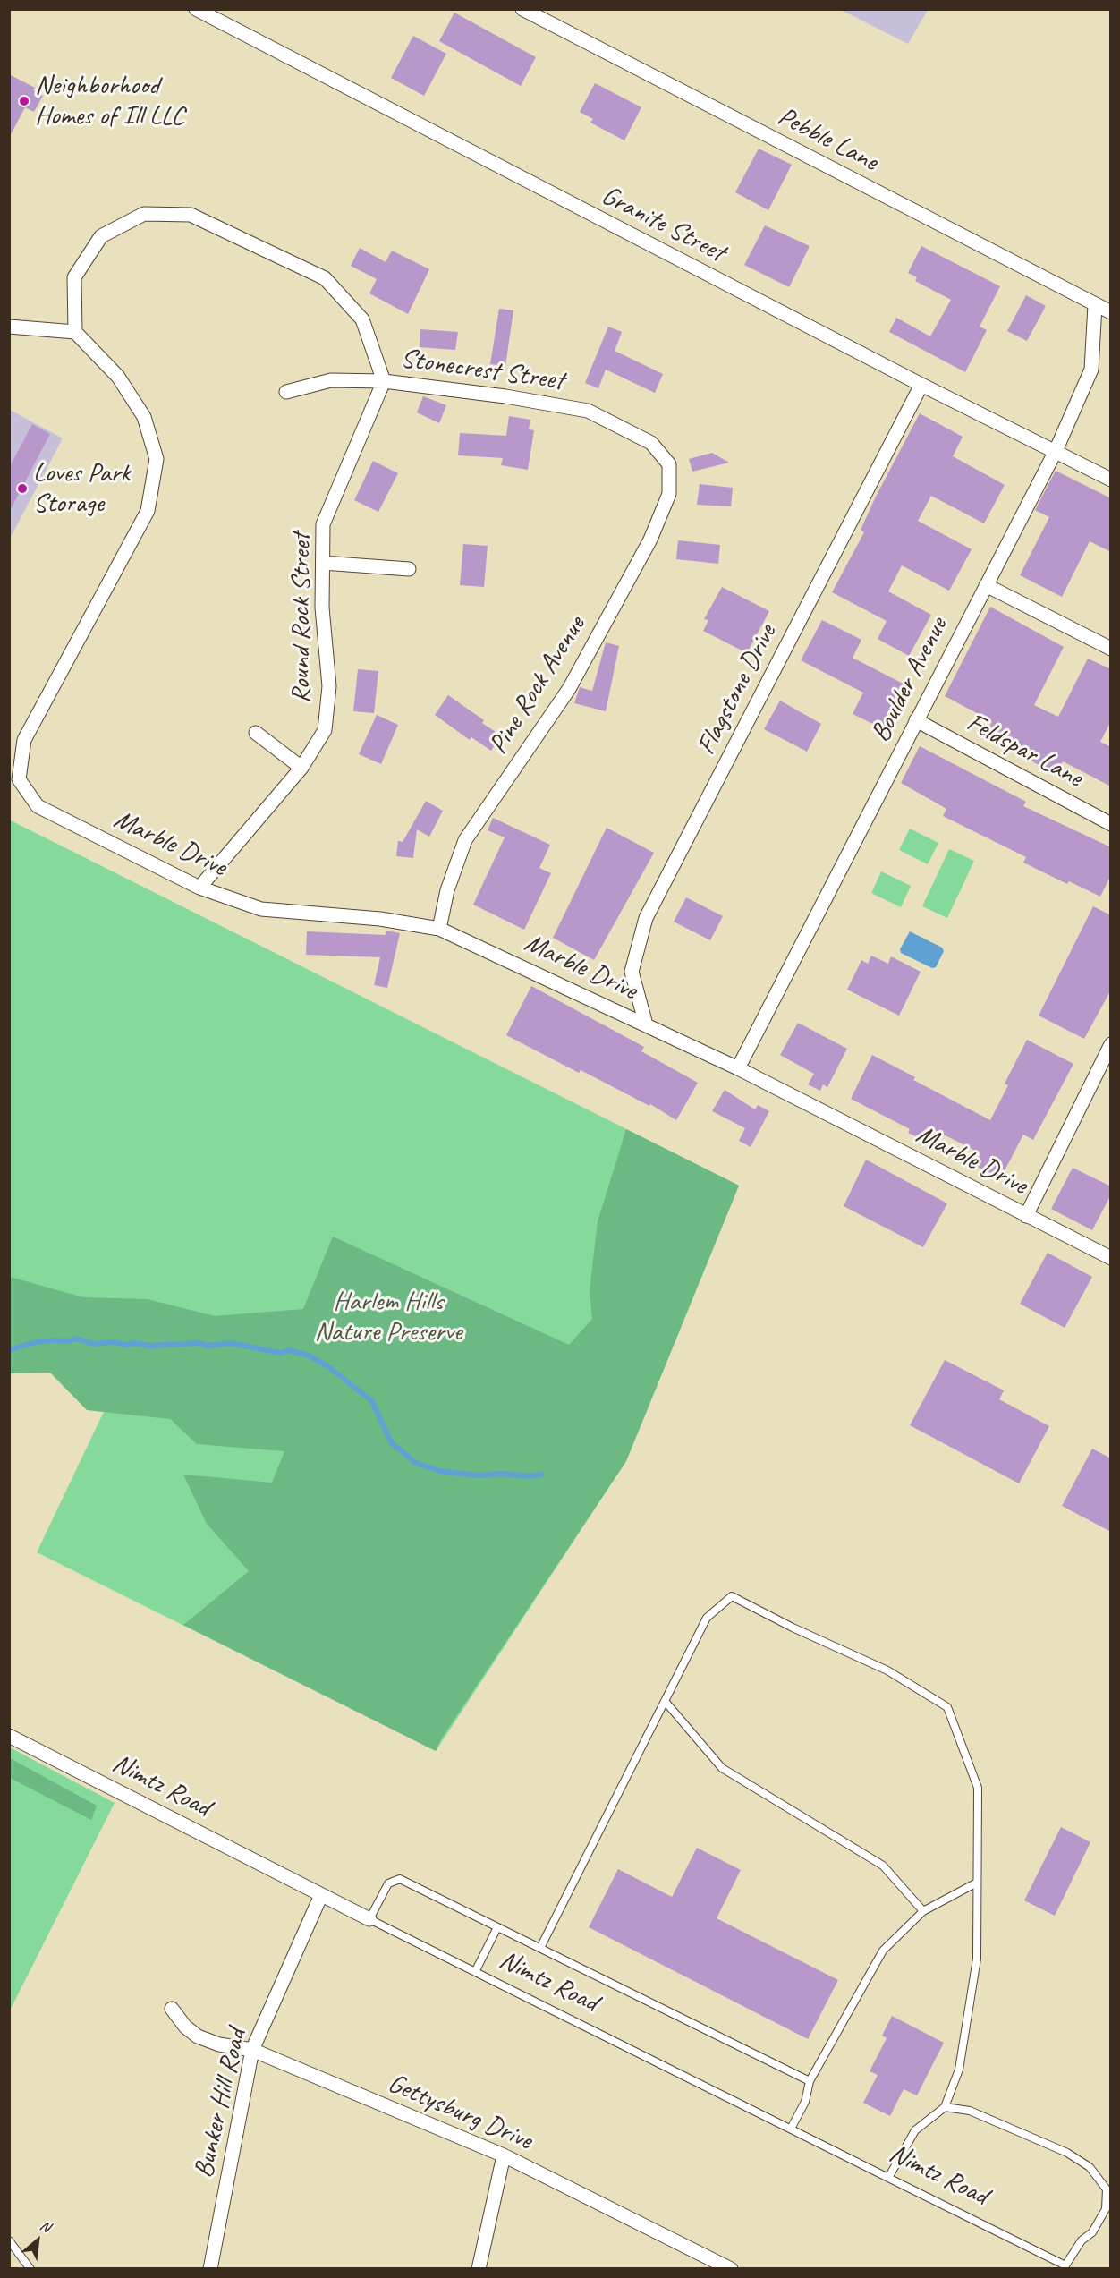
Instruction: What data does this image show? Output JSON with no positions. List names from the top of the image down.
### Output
{
  "streets": {
    "street": [
      "Pebble Lane",
      "Granite Street",
      "Stonecrest Street",
      "Round Rock Street",
      "Boulder Avenue",
      "Pine Rock Avenue",
      "Flagstone Drive",
      "Feldspar Lane",
      "Marble Drive",
      "Nimtz Road",
      "Bunker Hill Road",
      "Gettysburg Drive"
    ]
  },
  "crossings": [
    ["Pebble Lane", "Boulder Avenue"],
    ["Granite Street", "Boulder Avenue"],
    ["Granite Street", "Flagstone Drive"],
    ["Stonecrest Street", "Round Rock Street"],
    ["Stonecrest Street", "Pine Rock Avenue"],
    ["Stonecrest Street", "Marble Drive"],
    ["Round Rock Street", "Marble Drive"],
    ["Boulder Avenue", "Feldspar Lane"],
    ["Boulder Avenue", "Marble Drive"],
    ["Pine Rock Avenue", "Marble Drive"],
    ["Flagstone Drive", "Marble Drive"],
    ["Nimtz Road", "Bunker Hill Road"],
    ["Bunker Hill Road", "Gettysburg Drive"]
  ],
  "parks": ["Harlem Hills Nature Preserve"],
  "places": ["Neighborhood Homes of Ill LLC", "Loves Park Storage"],
  "north": "top right"
}
